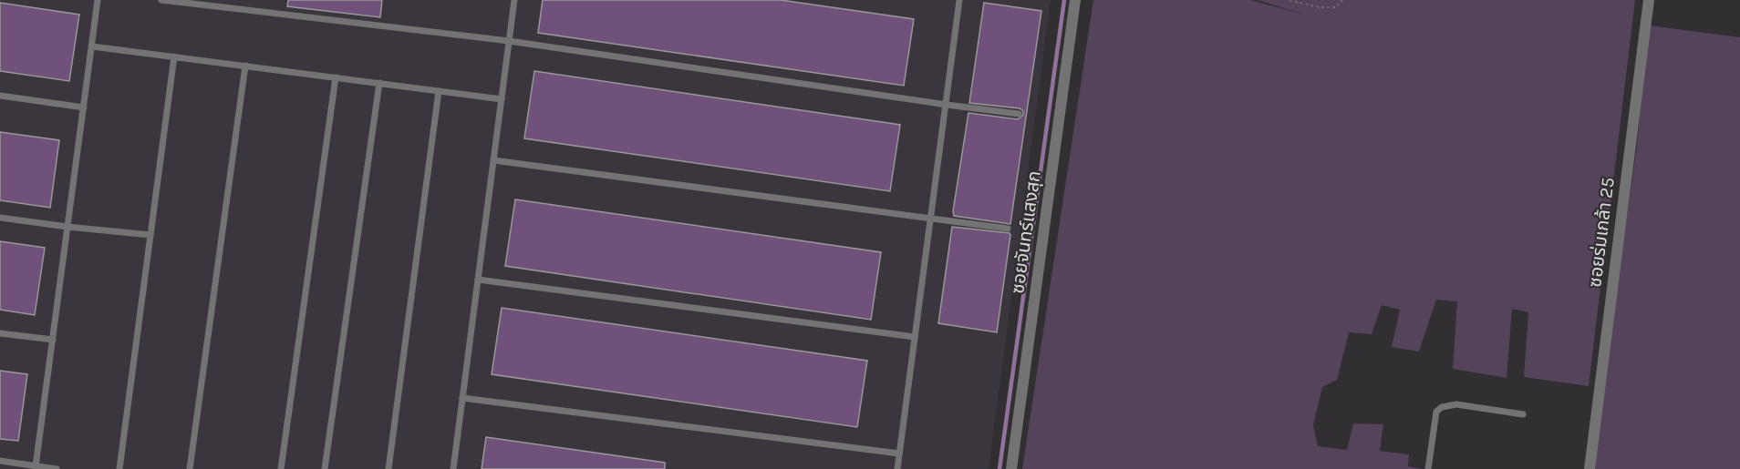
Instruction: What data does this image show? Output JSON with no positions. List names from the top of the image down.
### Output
{
  "streets": {
    "street": ["ซอยจันทร์แสงสุก", "ซอยร่มเกล้า 25"]
  }
}
